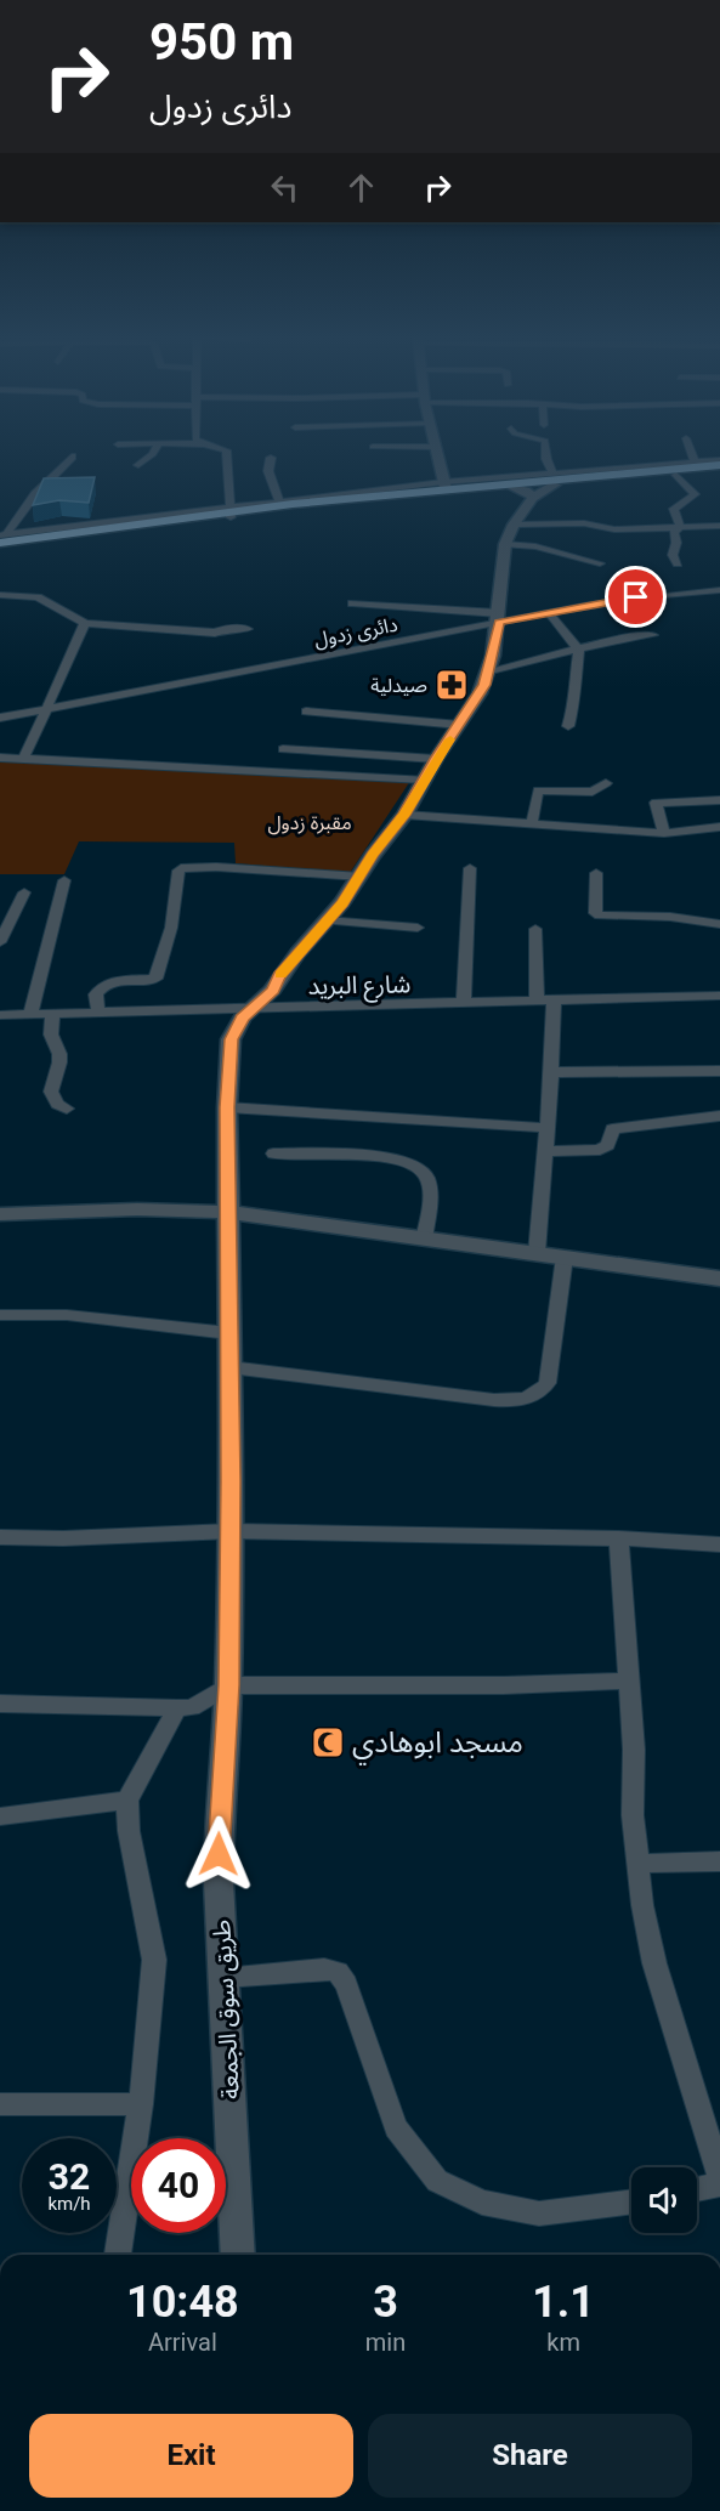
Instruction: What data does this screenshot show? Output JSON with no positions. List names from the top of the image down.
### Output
{
  "streets": {
    "street": ["دائرى زدول", "شارع البريد", "طريق سوق الجمعة"]
  },
  "crossings": [
    ["دائرى زدول", "طريق سوق الجمعة"],
    ["شارع البريد", "طريق سوق الجمعة"]
  ],
  "parks": ["مقبرة زدول"],
  "places": {
    "pharmacy": ["صيدلية"],
    "mosque": ["مسجد ابوهادي"]
  },
  "page": {
    "turn": ["950 m", "دائرى زدول"],
    "speed": "32 km/h",
    "limit": "40",
    "eta": [
      "10:48",
      "Arrival",
      "3",
      "min",
      "1.1",
      "km"
    ],
    "buttons": ["Exit", "Share"]
  }
}
